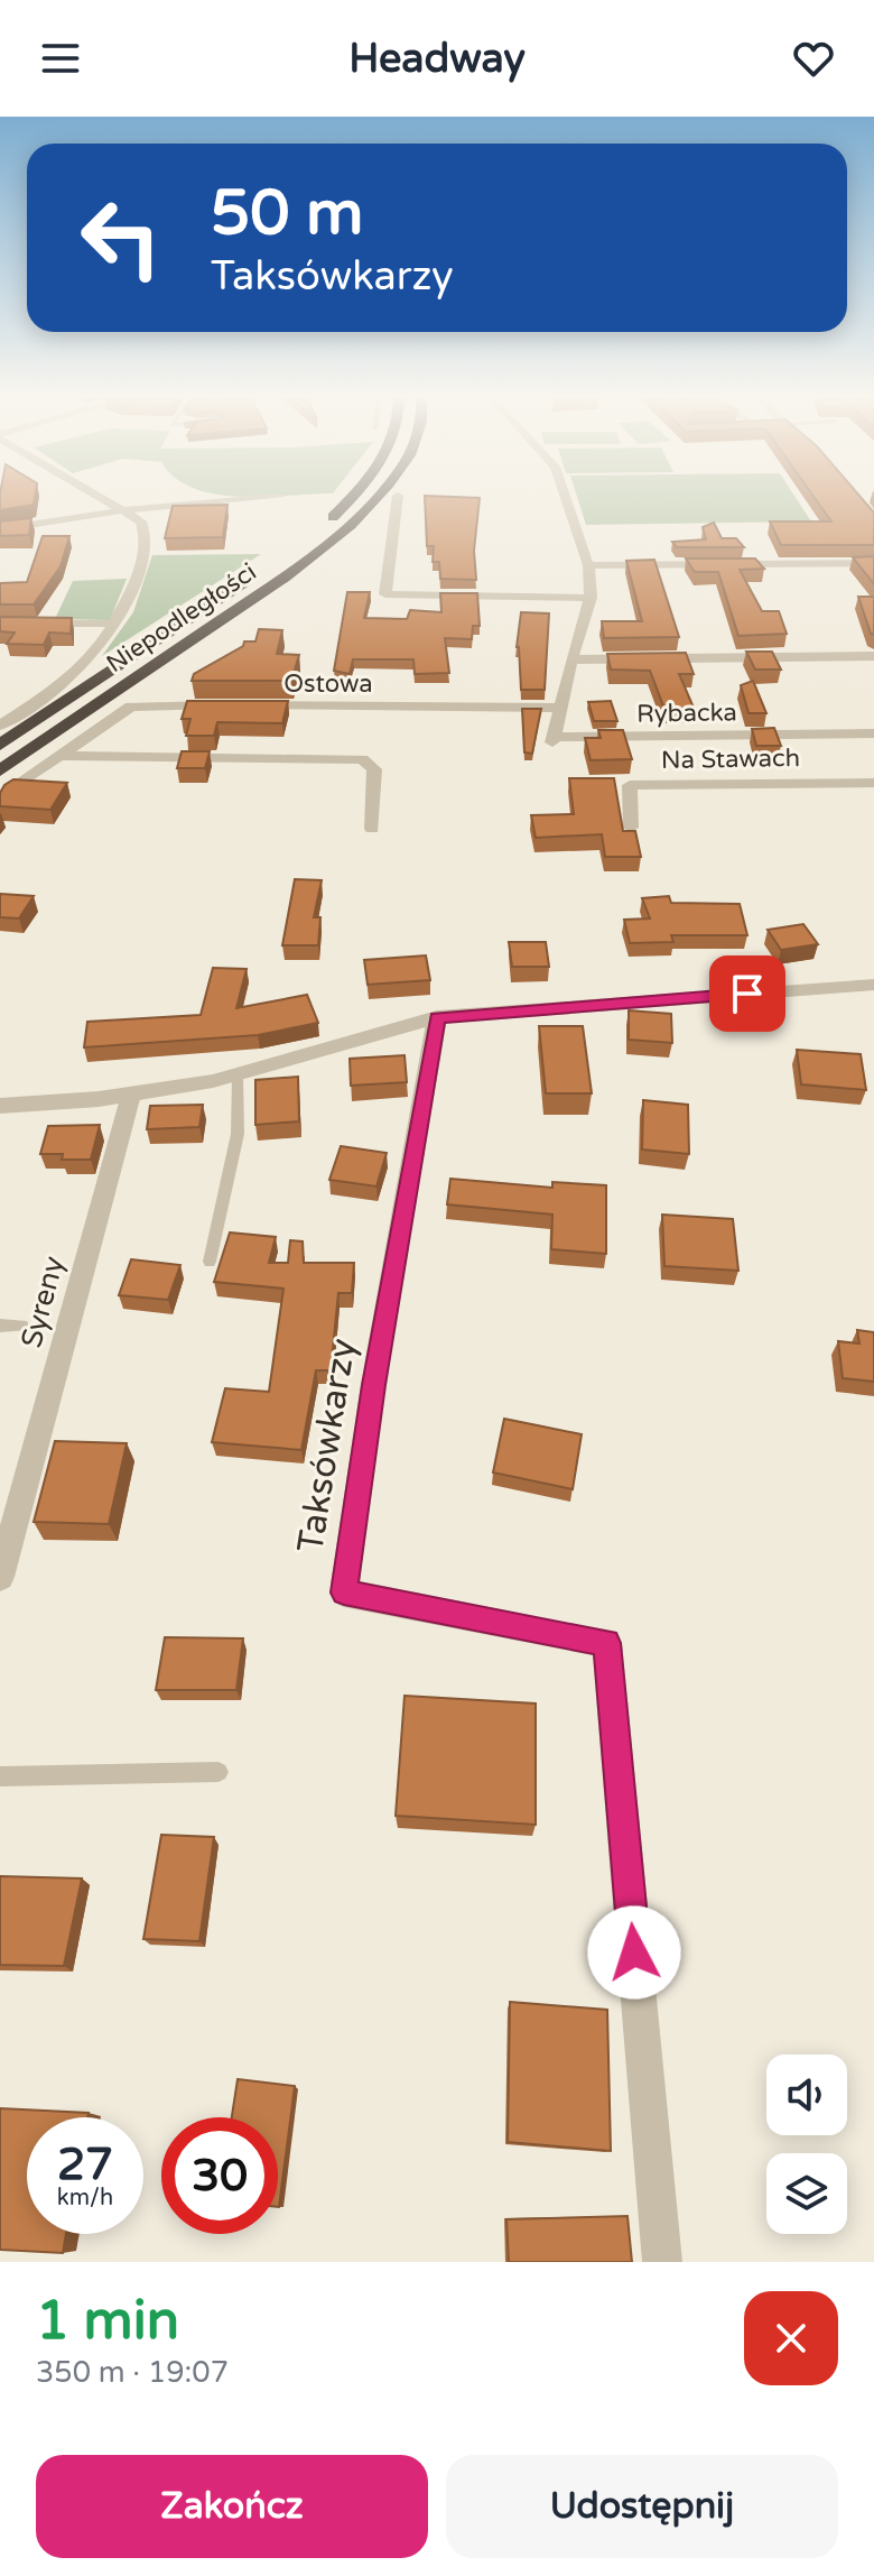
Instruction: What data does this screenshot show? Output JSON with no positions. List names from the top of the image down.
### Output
{
  "streets": {
    "highway": ["Niepodległości"],
    "street": [
      "Ostowa",
      "Rybacka",
      "Na Stawach",
      "Syreny",
      "Taksówkarzy"
    ]
  },
  "crossings": [
    ["Ostowa", "Rybacka"]
  ],
  "page": {
    "header": "Headway",
    "turn": ["50 m", "Taksówkarzy"],
    "speed": "27 km/h",
    "limit": "30",
    "heading": ["1 min", "350 m · 19:07"],
    "buttons": ["Zakończ", "Udostępnij"]
  }
}
